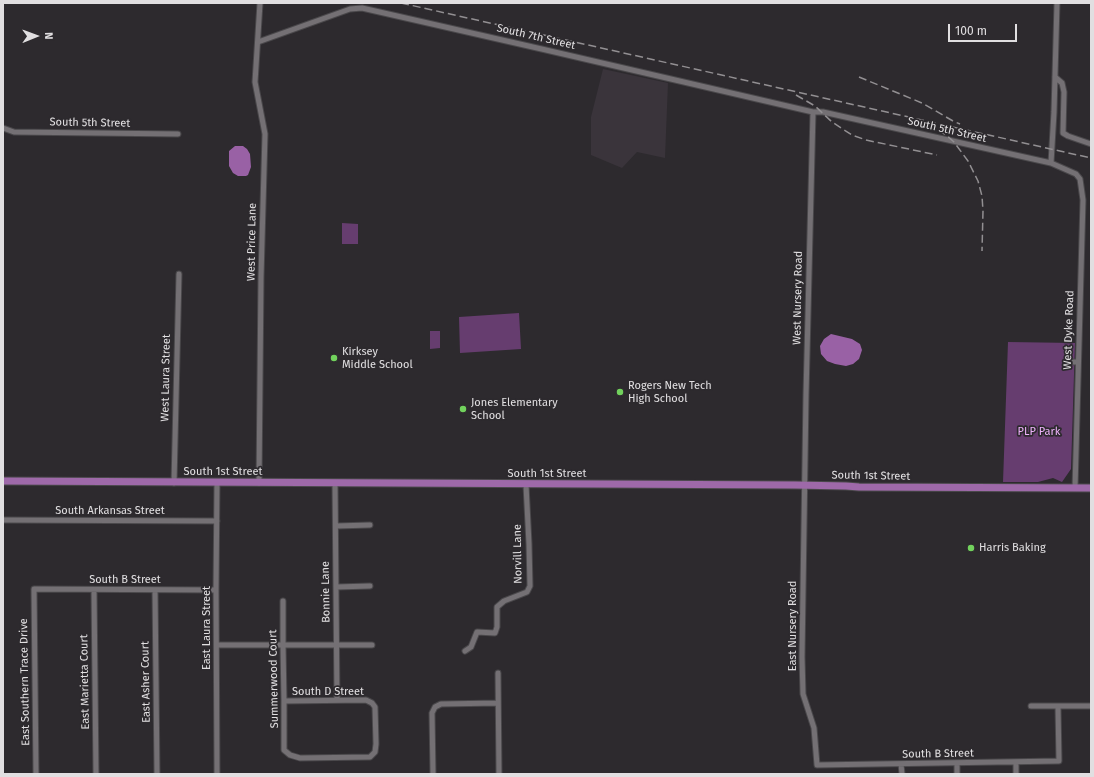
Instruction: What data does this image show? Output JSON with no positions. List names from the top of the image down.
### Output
{
  "streets": {
    "main road": ["South 1st Street"],
    "street": [
      "South 7th Street",
      "South 5th Street",
      "West Price Lane",
      "West Nursery Road",
      "West Dyke Road",
      "West Laura Street",
      "South Arkansas Street",
      "Norvill Lane",
      "South B Street",
      "Bonnie Lane",
      "East Nursery Road",
      "East Laura Street",
      "Summerwood Court",
      "East Southern Trace Drive",
      "East Marietta Court",
      "East Asher Court",
      "South D Street"
    ]
  },
  "crossings": [
    ["South 7th Street", "South 5th Street"],
    ["South 7th Street", "West Price Lane"],
    ["South 7th Street", "West Nursery Road"],
    ["South 5th Street", "West Nursery Road"],
    ["South 5th Street", "West Dyke Road"],
    ["West Price Lane", "South 1st Street"],
    ["West Nursery Road", "South 1st Street"],
    ["West Nursery Road", "East Nursery Road"],
    ["West Dyke Road", "South 1st Street"],
    ["West Laura Street", "South 1st Street"],
    ["South 1st Street", "Norvill Lane"],
    ["South 1st Street", "Bonnie Lane"],
    ["South 1st Street", "East Nursery Road"],
    ["South 1st Street", "East Laura Street"],
    ["South Arkansas Street", "East Laura Street"],
    ["South B Street", "East Nursery Road"],
    ["South B Street", "East Laura Street"],
    ["South B Street", "East Southern Trace Drive"],
    ["South B Street", "East Marietta Court"],
    ["South B Street", "East Asher Court"],
    ["Bonnie Lane", "South D Street"],
    ["Summerwood Court", "South D Street"]
  ],
  "parks": ["PLP Park"],
  "places": [
    "Kirksey Middle School",
    "Rogers New Tech High School",
    "Jones Elementary School",
    "Harris Baking"
  ],
  "scale_bar": "100 m",
  "north": "right"
}
